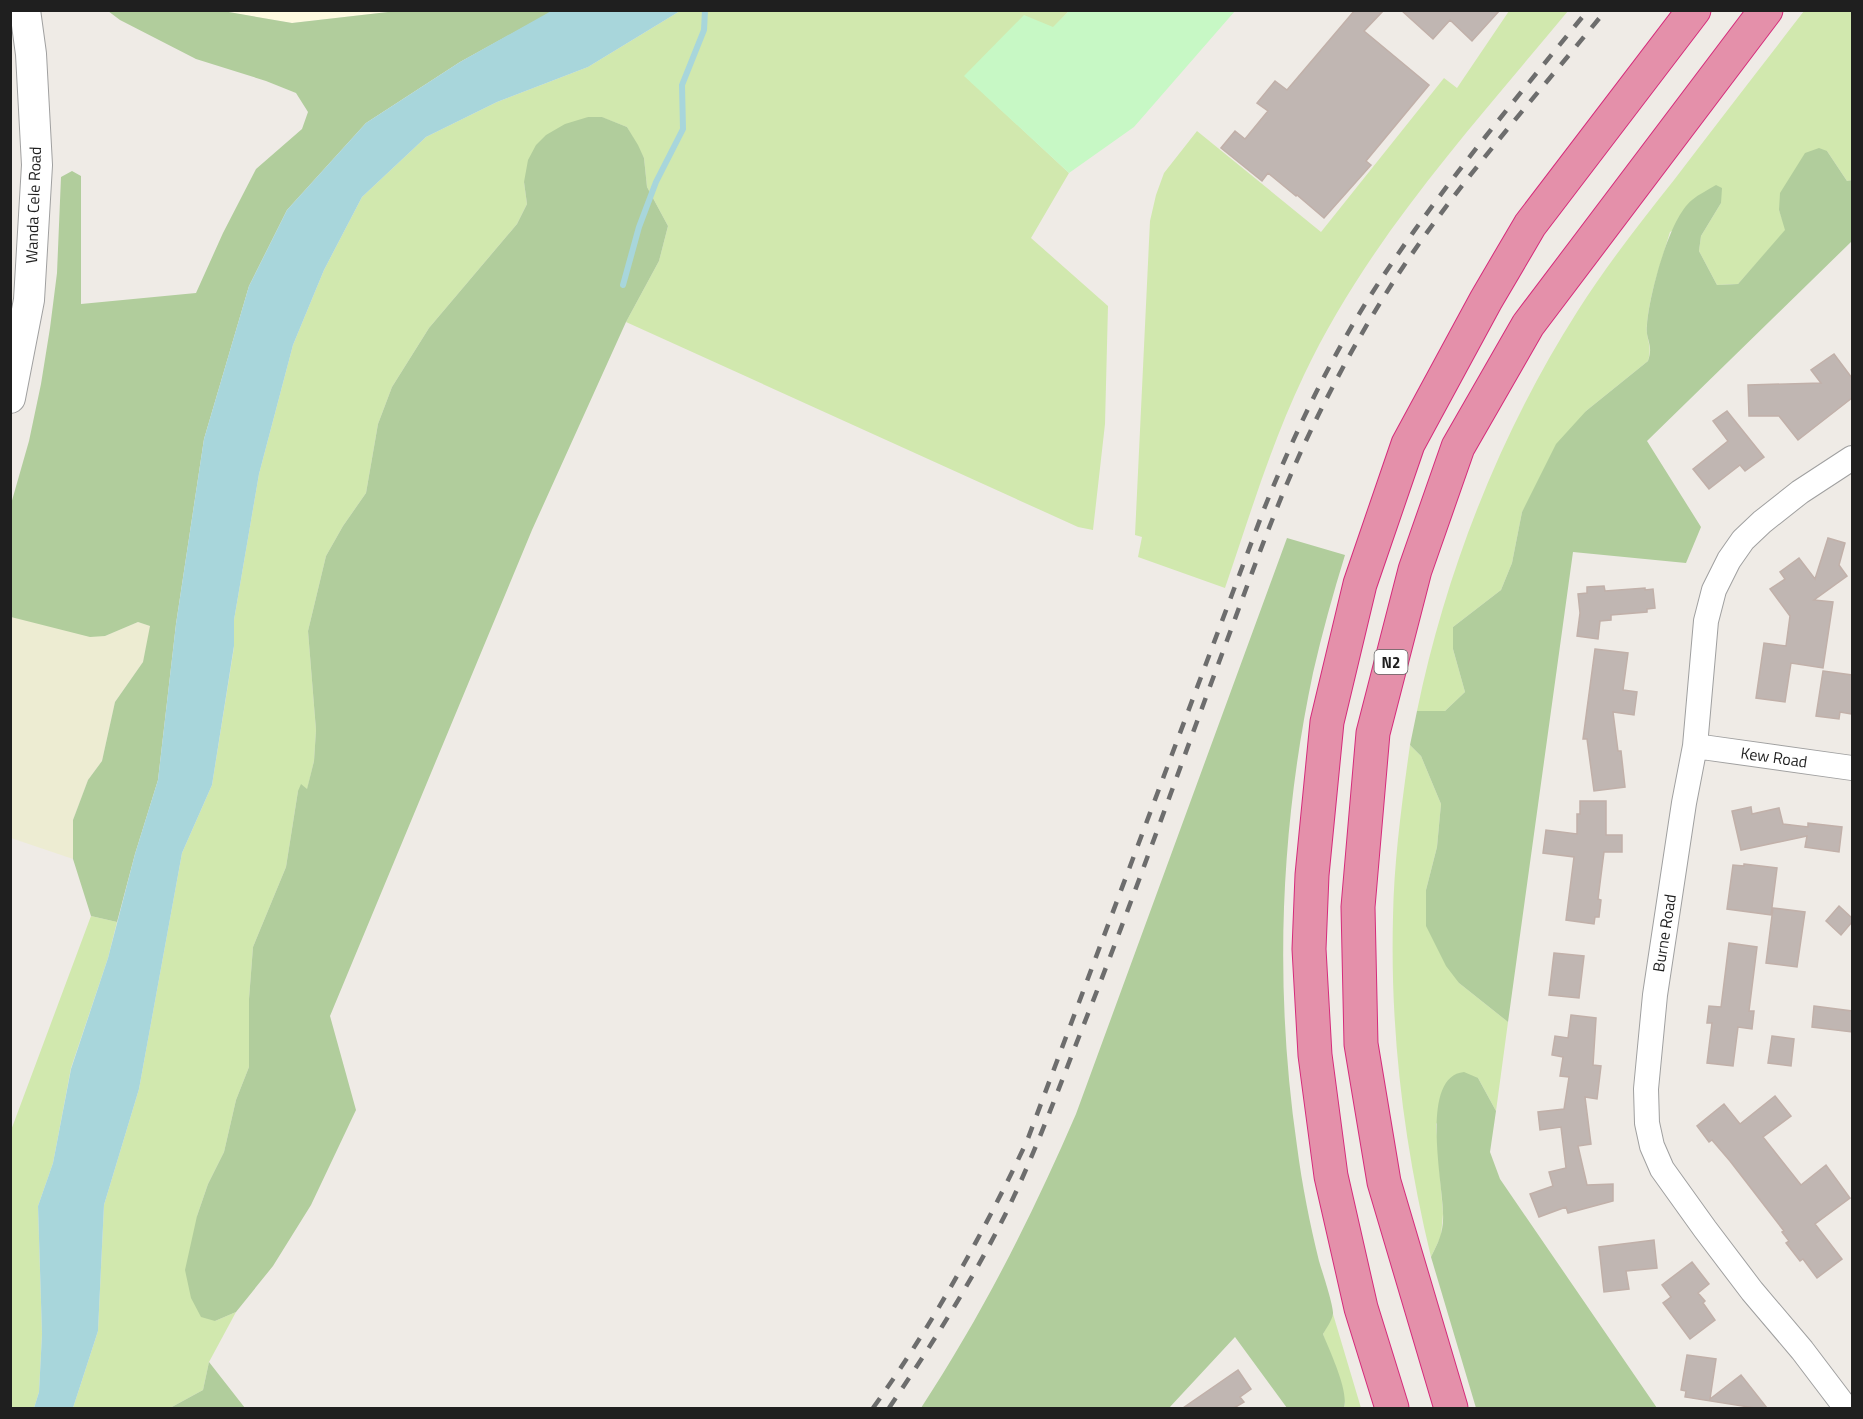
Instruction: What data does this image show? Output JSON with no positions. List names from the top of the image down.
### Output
{
  "streets": {
    "highway": ["N2"],
    "street": ["Wanda Cele Road", "Kew Road", "Burne Road"]
  },
  "crossings": [
    ["Kew Road", "Burne Road"]
  ]
}
